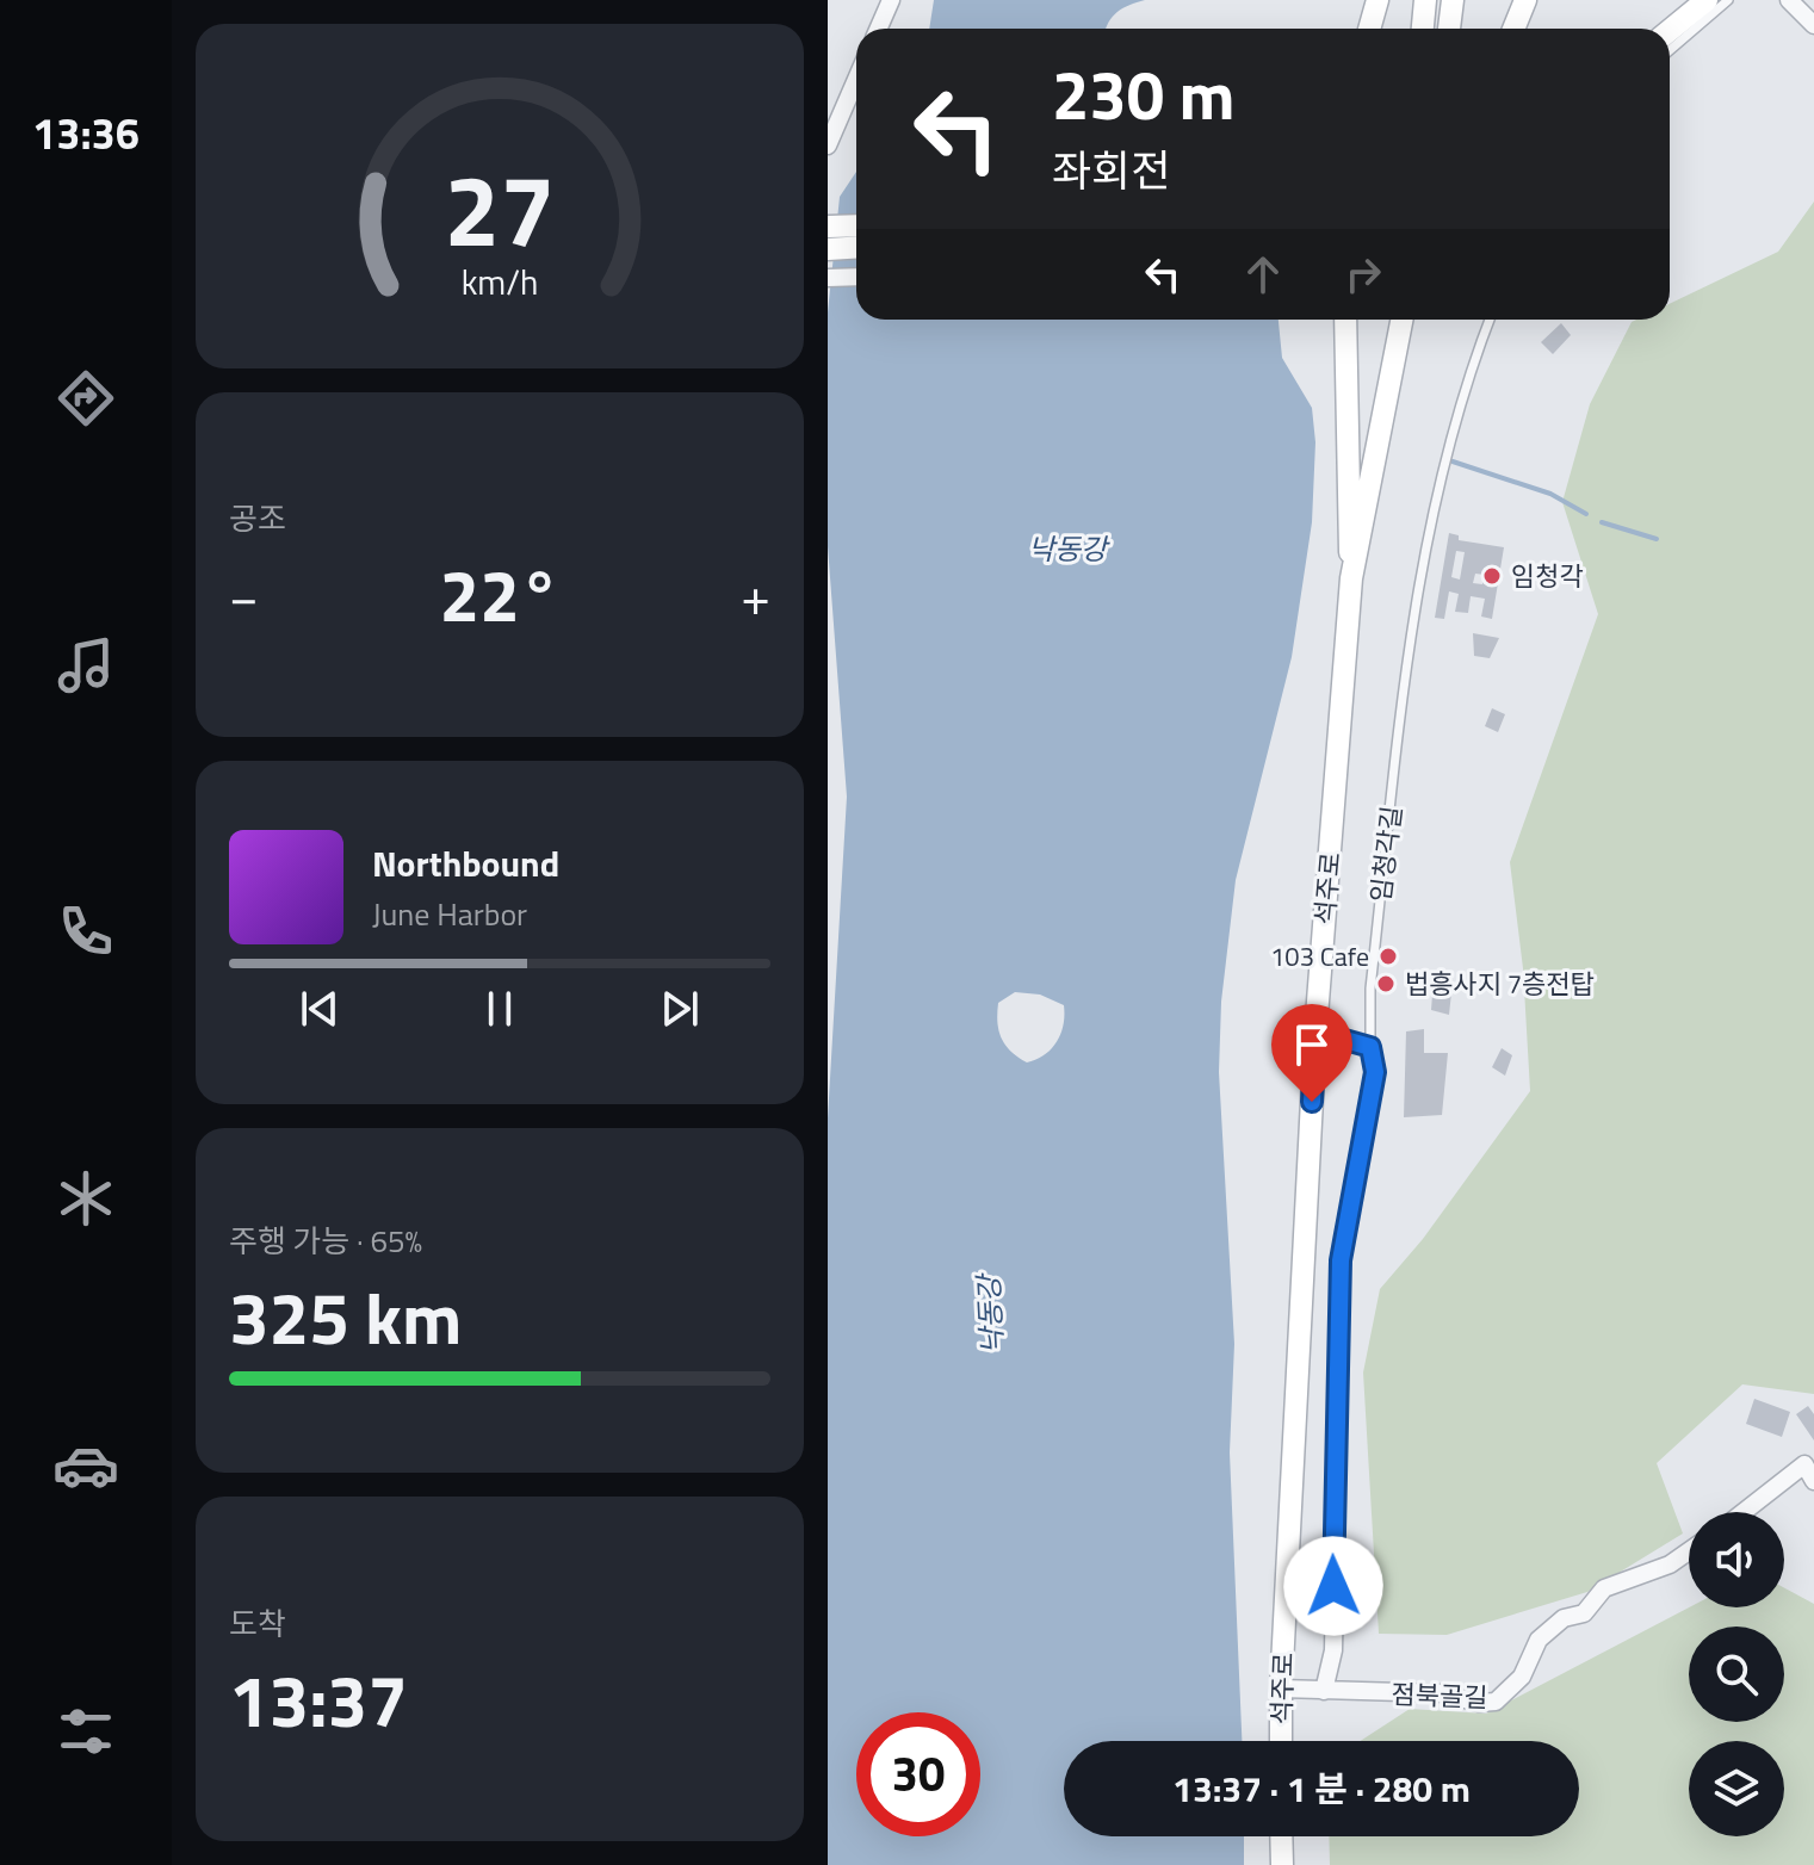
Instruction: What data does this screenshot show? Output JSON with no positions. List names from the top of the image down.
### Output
{
  "streets": {
    "street": ["임청각길", "석주로", "점북골길"]
  },
  "crossings": [
    ["임청각길", "점북골길"],
    ["석주로", "점북골길"]
  ],
  "water": ["낙동강"],
  "places": ["임청각", "103 Cafe", "법흥사지 7층전탑"],
  "page": {
    "tabs": "13:36",
    "turn": ["230 m", "좌회전"],
    "tile": [
      "공조",
      ["주행 가능 · 65%", "325 km"],
      ["도착", "13:37"]
    ],
    "heat": ["−", "22°", "+"],
    "song": ["Northbound", "June Harbor"],
    "limit": "30",
    "trip": "13:37 · 1 분 · 280 m",
    "gauge": ["27", "km/h"]
  }
}
